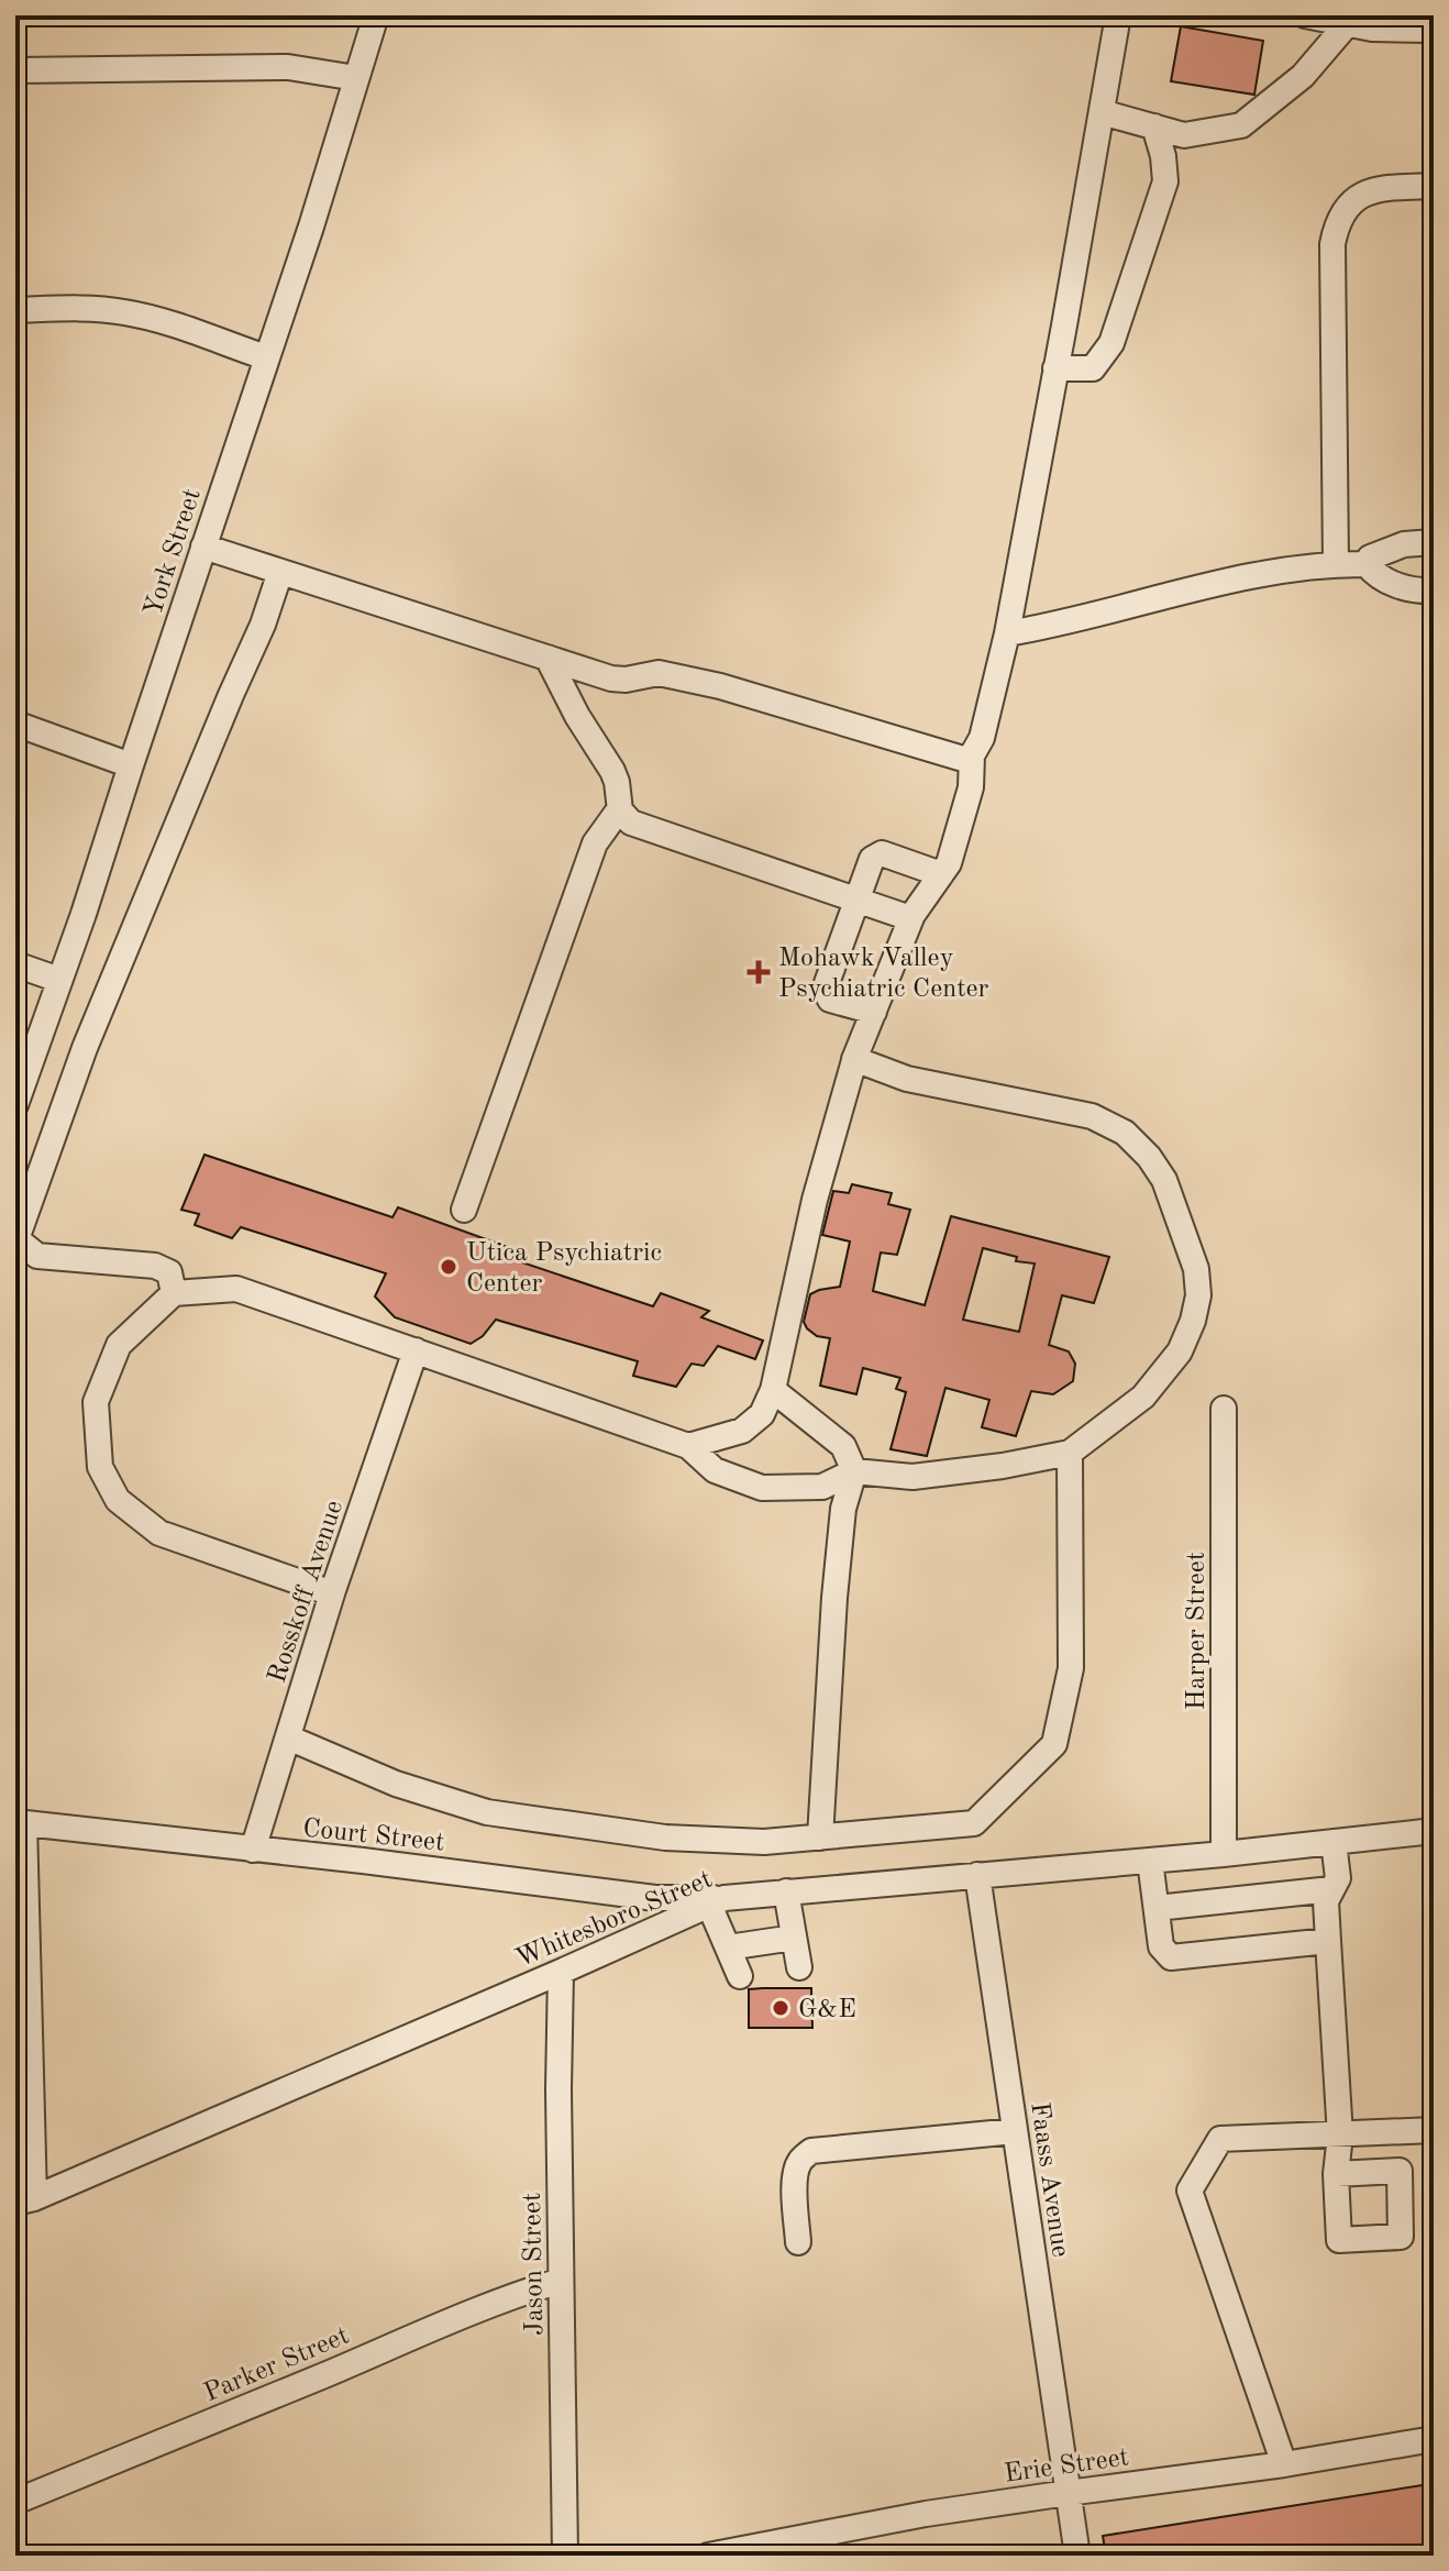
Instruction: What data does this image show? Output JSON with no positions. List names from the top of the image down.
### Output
{
  "streets": {
    "street": [
      "York Street",
      "Rosskoff Avenue",
      "Harper Street",
      "Court Street",
      "Whitesboro Street",
      "Faass Avenue",
      "Jason Street",
      "Parker Street",
      "Erie Street"
    ]
  },
  "crossings": [
    ["Rosskoff Avenue", "Court Street"],
    ["Harper Street", "Whitesboro Street"],
    ["Court Street", "Whitesboro Street"],
    ["Whitesboro Street", "Faass Avenue"],
    ["Whitesboro Street", "Jason Street"],
    ["Faass Avenue", "Erie Street"],
    ["Jason Street", "Parker Street"]
  ],
  "places": {
    "health": ["Mohawk Valley Psychiatric Center"],
    "other": ["Utica Psychiatric Center", "G&E"]
  }
}
